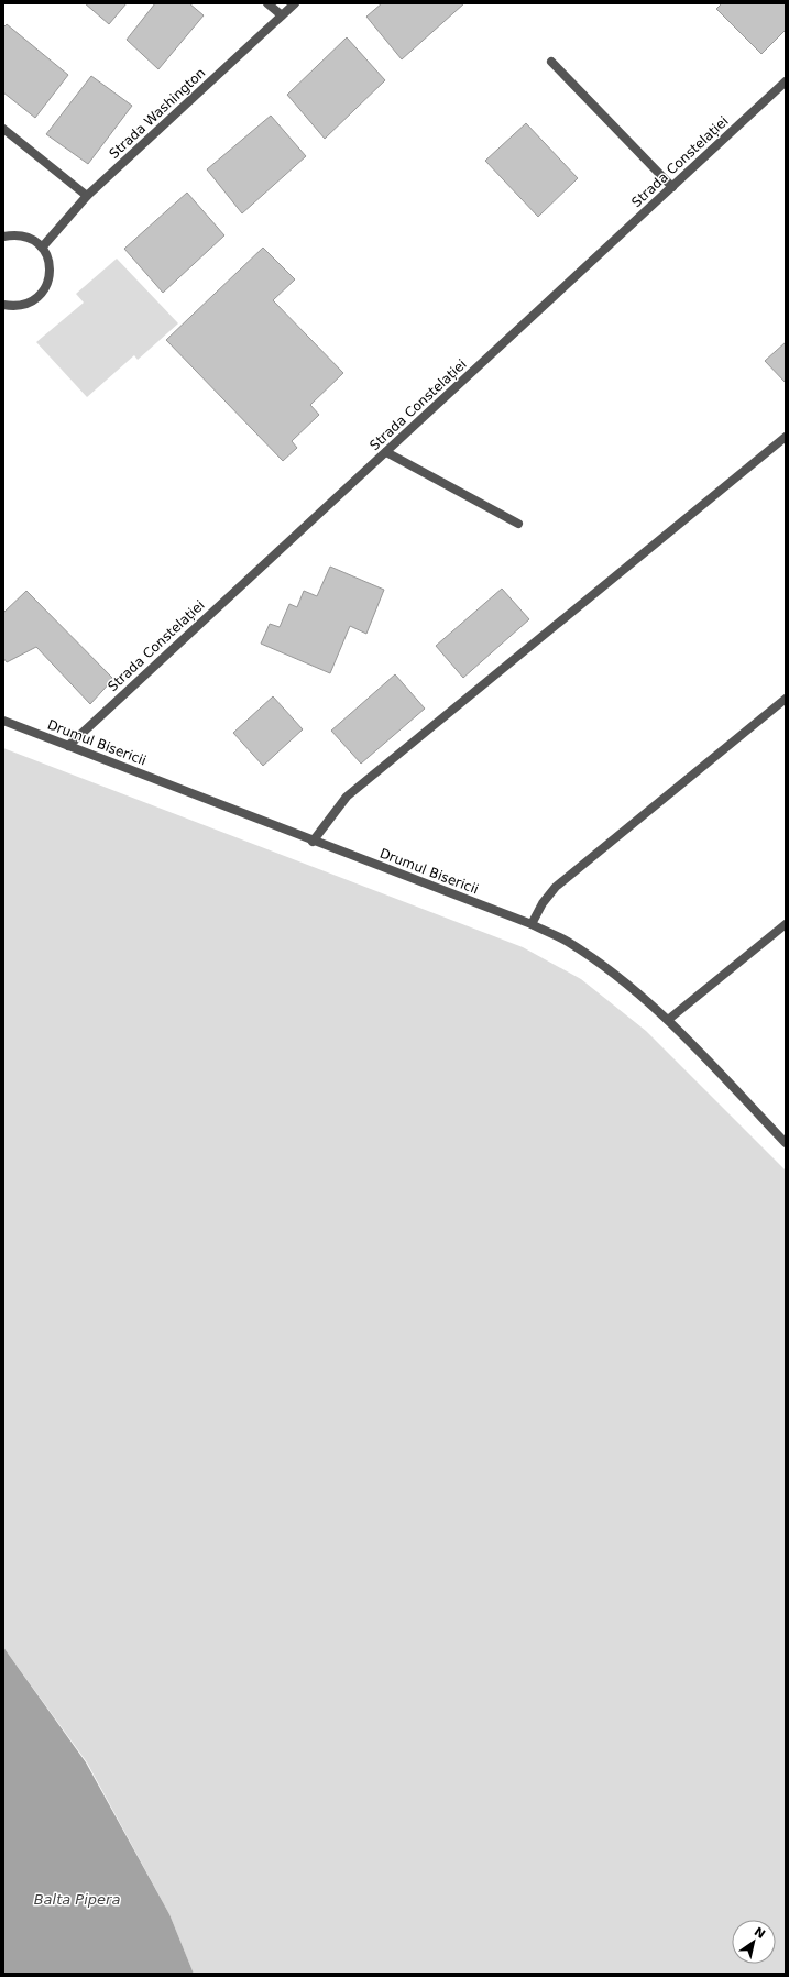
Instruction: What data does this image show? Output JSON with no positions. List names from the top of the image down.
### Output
{
  "streets": {
    "street": ["Strada Washington", "Strada Constelației", "Drumul Bisericii"]
  },
  "crossings": [
    ["Strada Constelației", "Drumul Bisericii"]
  ],
  "water": ["Balta Pipera"],
  "north": "top right"
}
